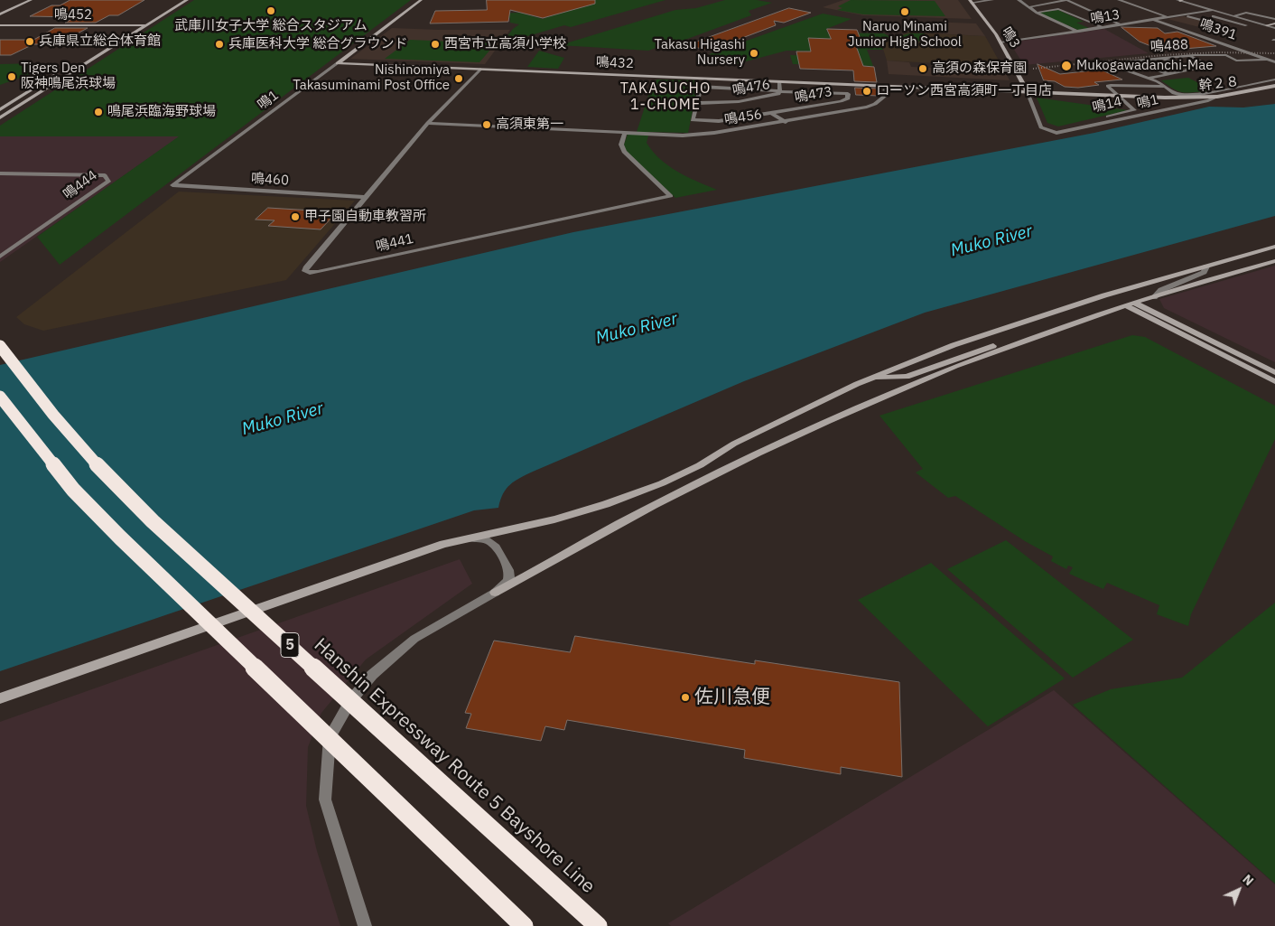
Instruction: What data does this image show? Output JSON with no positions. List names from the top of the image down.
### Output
{
  "streets": {
    "highway": ["5", "Hanshin Expressway Route 5 Bayshore Line"],
    "street": [
      "鳴452",
      "鳴13",
      "鳴391",
      "鳴3",
      "鳴488",
      "鳴432",
      "幹２８",
      "鳴476",
      "鳴473",
      "鳴1",
      "鳴14",
      "鳴456",
      "鳴460",
      "鳴444",
      "鳴441"
    ]
  },
  "crossings": [
    ["鳴13", "鳴391"],
    ["鳴13", "鳴3"],
    ["鳴391", "鳴488"],
    ["鳴3", "鳴432"],
    ["鳴3", "鳴1"],
    ["鳴3", "鳴14"],
    ["鳴488", "鳴14"],
    ["鳴432", "幹２８"],
    ["鳴432", "鳴473"],
    ["鳴432", "鳴1"],
    ["鳴432", "鳴14"],
    ["鳴432", "鳴456"],
    ["鳴432", "鳴441"],
    ["幹２８", "鳴1"],
    ["幹２８", "鳴14"],
    ["鳴476", "鳴473"],
    ["鳴473", "鳴456"],
    ["鳴1", "鳴14"],
    ["鳴1", "鳴460"],
    ["鳴456", "鳴441"],
    ["鳴460", "鳴441"]
  ],
  "districts": ["TAKASUCHO 1-CHOME"],
  "water": ["Muko River"],
  "places": [
    "武庫川女子大学 総合スタジアム",
    "Naruo Minami Junior High School",
    "兵庫県立総合体育館",
    "兵庫医科大学 総合グラウンド",
    "西宮市立高須小学校",
    "Takasu Higashi Nursery",
    "Mukogawadanchi-Mae",
    "高須の森保育園",
    "Tigers Den 阪神鳴尾浜球場",
    "Nishinomiya Takasuminami Post Office",
    "ローソン西宮高須町一丁目店",
    "鳴尾浜臨海野球場",
    "高須東第一",
    "甲子園自動車教習所",
    "佐川急便"
  ],
  "north": "top right"
}
